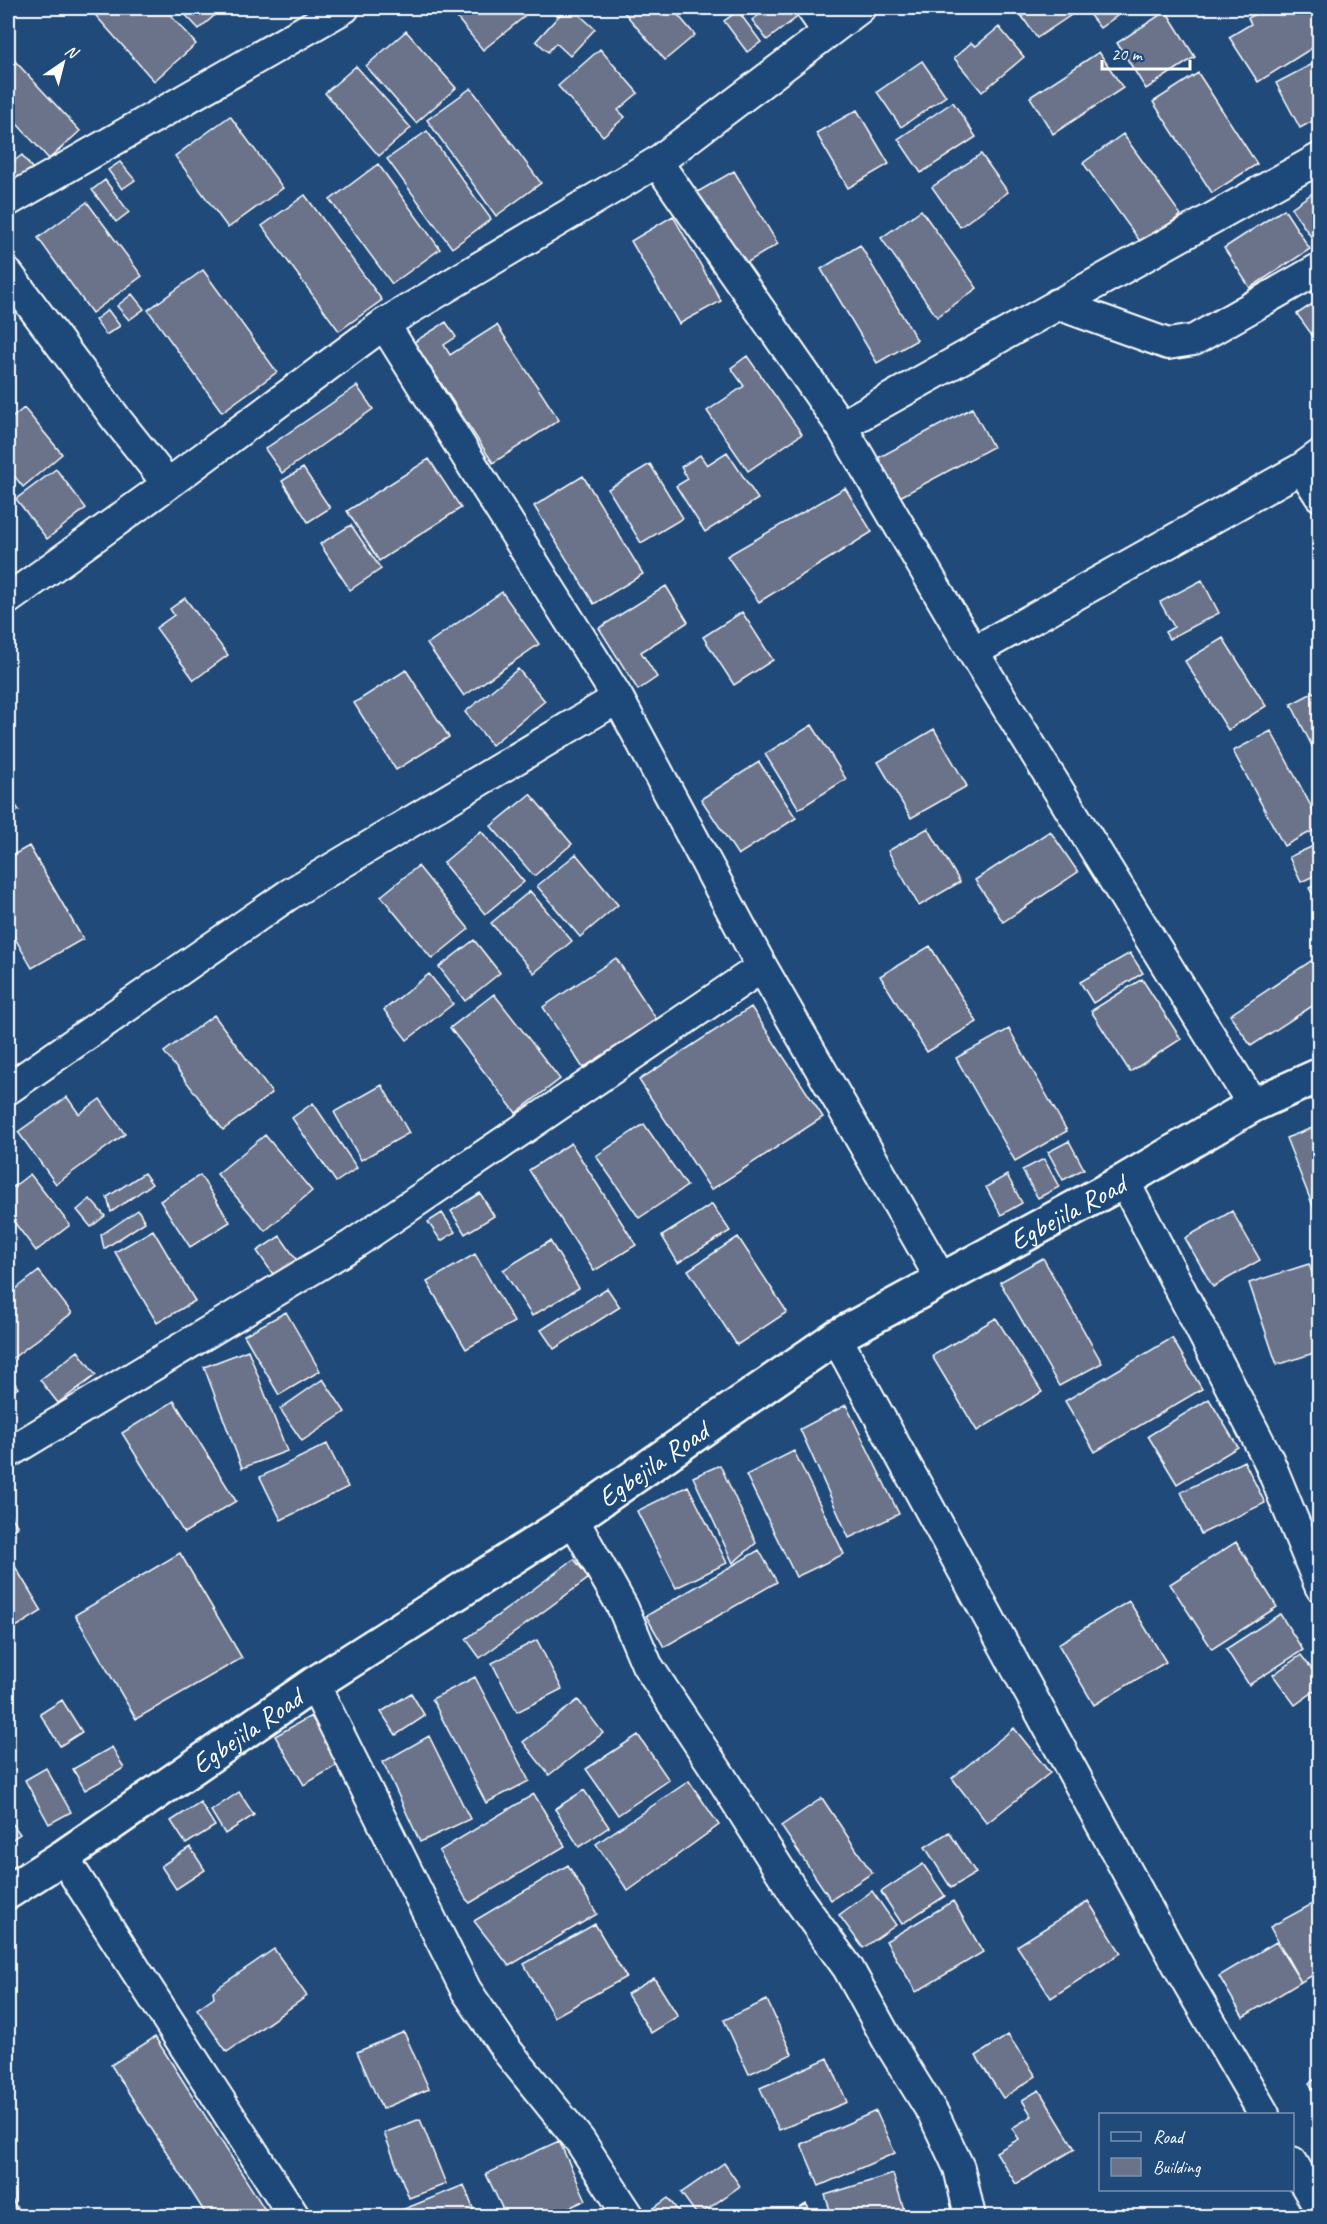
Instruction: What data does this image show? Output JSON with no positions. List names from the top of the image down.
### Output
{
  "streets": {
    "street": ["Egbejila Road"]
  },
  "legend": ["Road", "Building"],
  "scale_bar": "20 m",
  "north": "top right"
}
